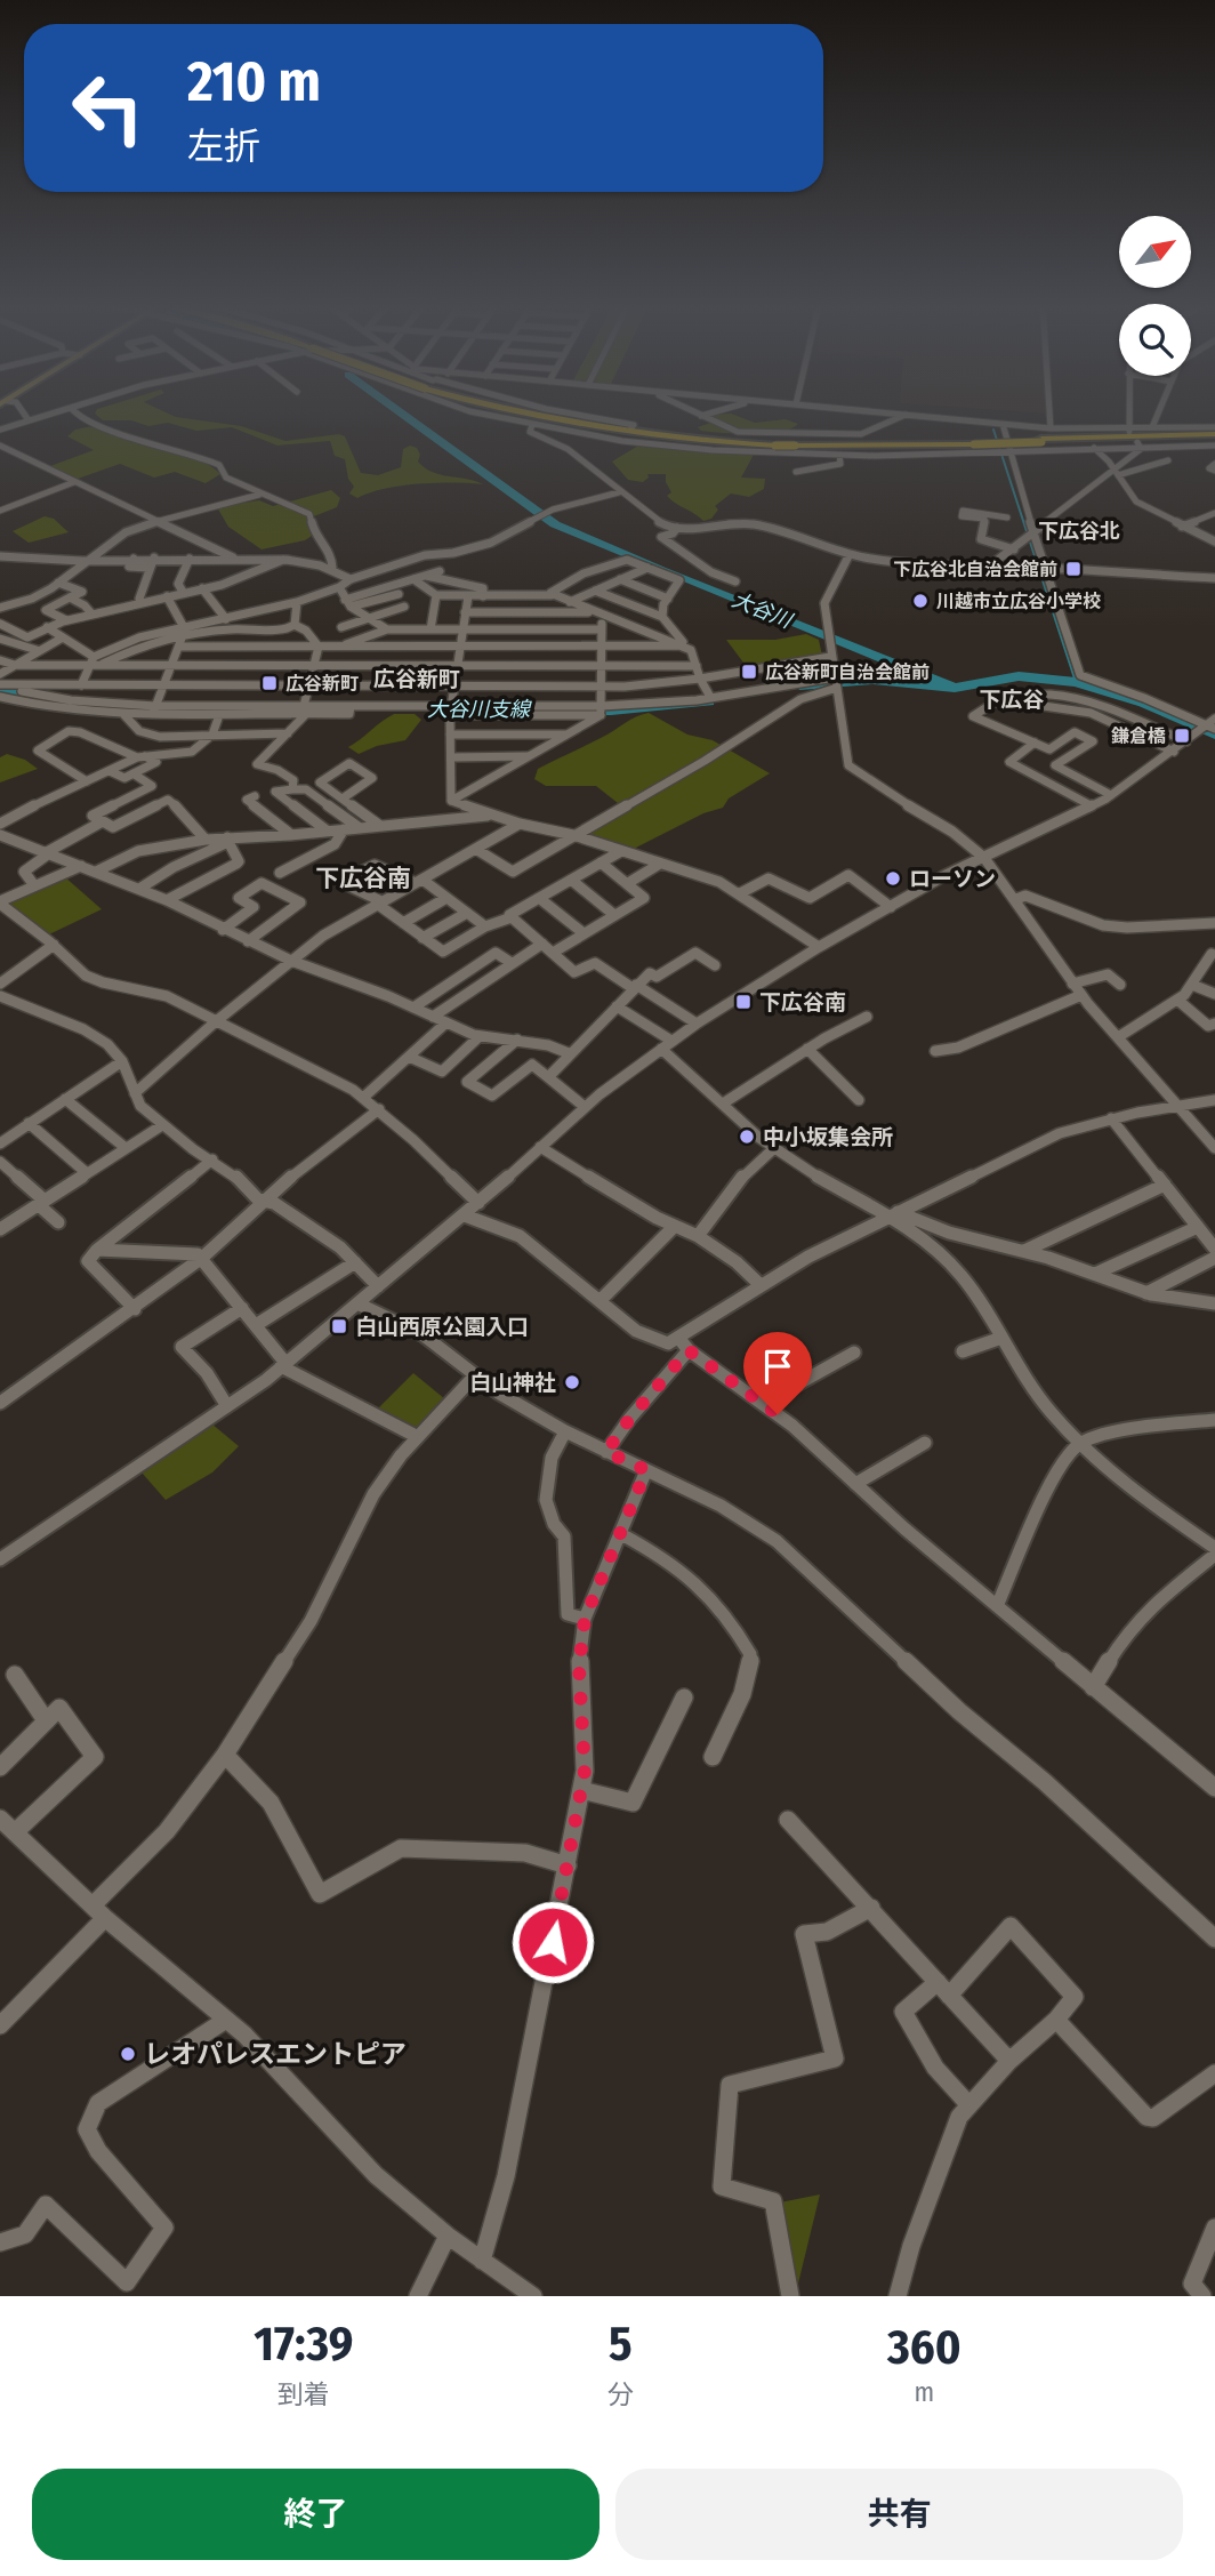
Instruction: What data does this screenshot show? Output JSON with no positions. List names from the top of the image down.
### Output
{
  "districts": [
    "下広谷北",
    "広谷新町",
    "下広谷",
    "下広谷南"
  ],
  "water": ["大谷川", "大谷川支線"],
  "places": {
    "transit": [
      "下広谷北自治会館前",
      "広谷新町自治会館前",
      "広谷新町",
      "鎌倉橋",
      "下広谷南",
      "白山西原公園入口"
    ],
    "other": [
      "川越市立広谷小学校",
      "ローソン",
      "中小坂集会所",
      "白山神社",
      "レオパレスエントピア"
    ]
  },
  "north": "top right",
  "page": {
    "turn": ["210 m", "左折"],
    "eta": [
      "17:39",
      "到着",
      "5",
      "分",
      "360",
      "m"
    ],
    "buttons": ["終了", "共有"]
  }
}
